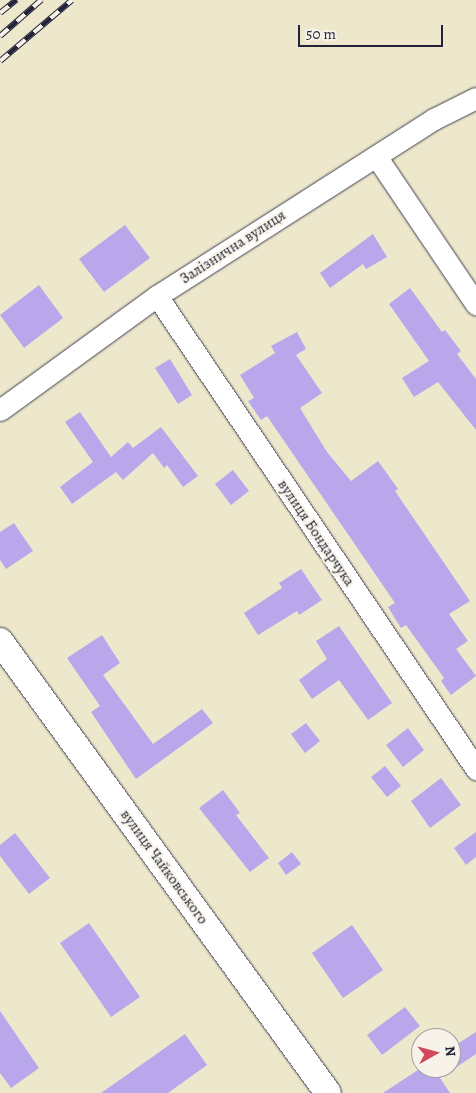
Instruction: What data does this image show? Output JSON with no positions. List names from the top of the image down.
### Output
{
  "streets": {
    "street": ["Залізнична вулиця", "вулиця Бондарчука", "вулиця Чайковського"]
  },
  "crossings": [
    ["Залізнична вулиця", "вулиця Бондарчука"]
  ],
  "scale_bar": "50 m",
  "north": "right"
}
